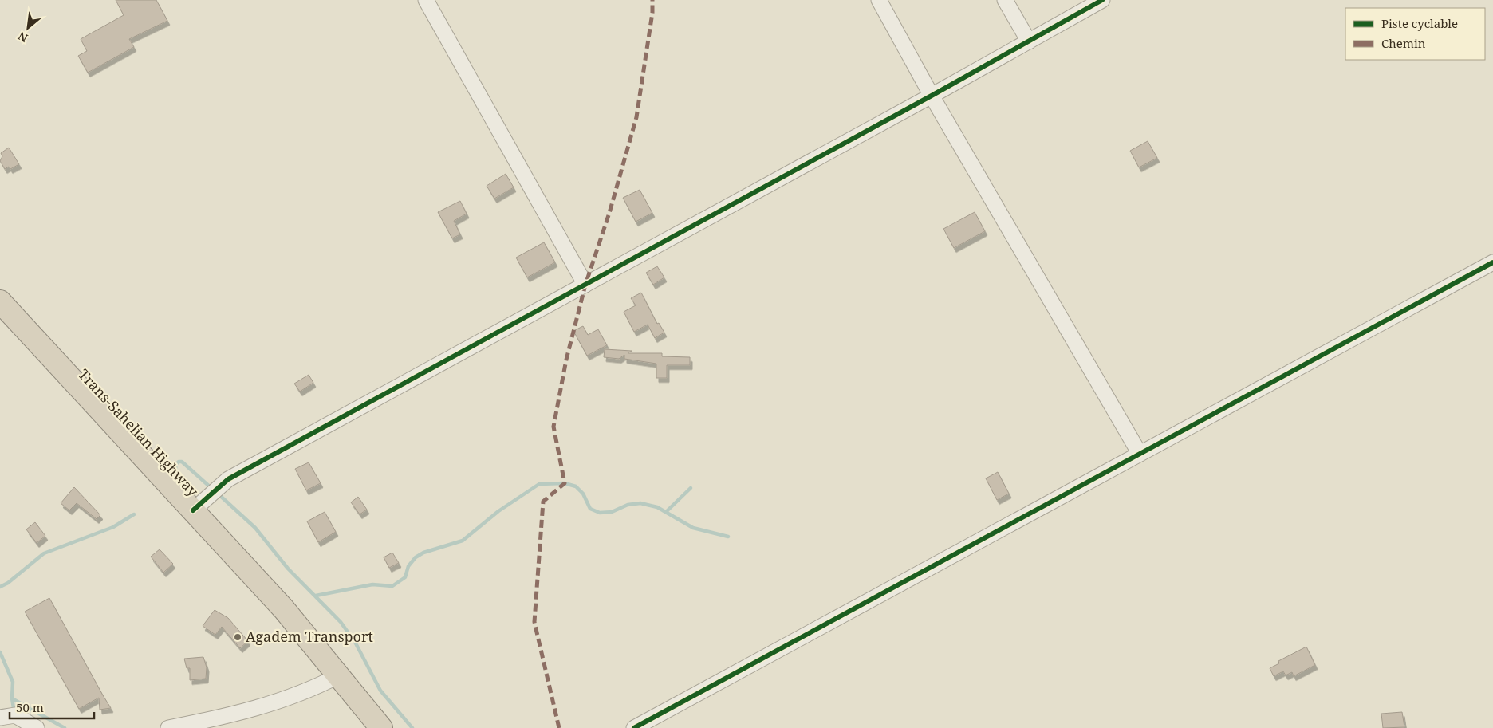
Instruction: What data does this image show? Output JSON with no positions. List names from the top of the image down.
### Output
{
  "streets": {
    "highway": ["Trans-Sahelian Highway"]
  },
  "places": ["Agadem Transport"],
  "legend": ["Piste cyclable", "Chemin"],
  "scale_bar": "50 m",
  "north": "bottom left"
}
